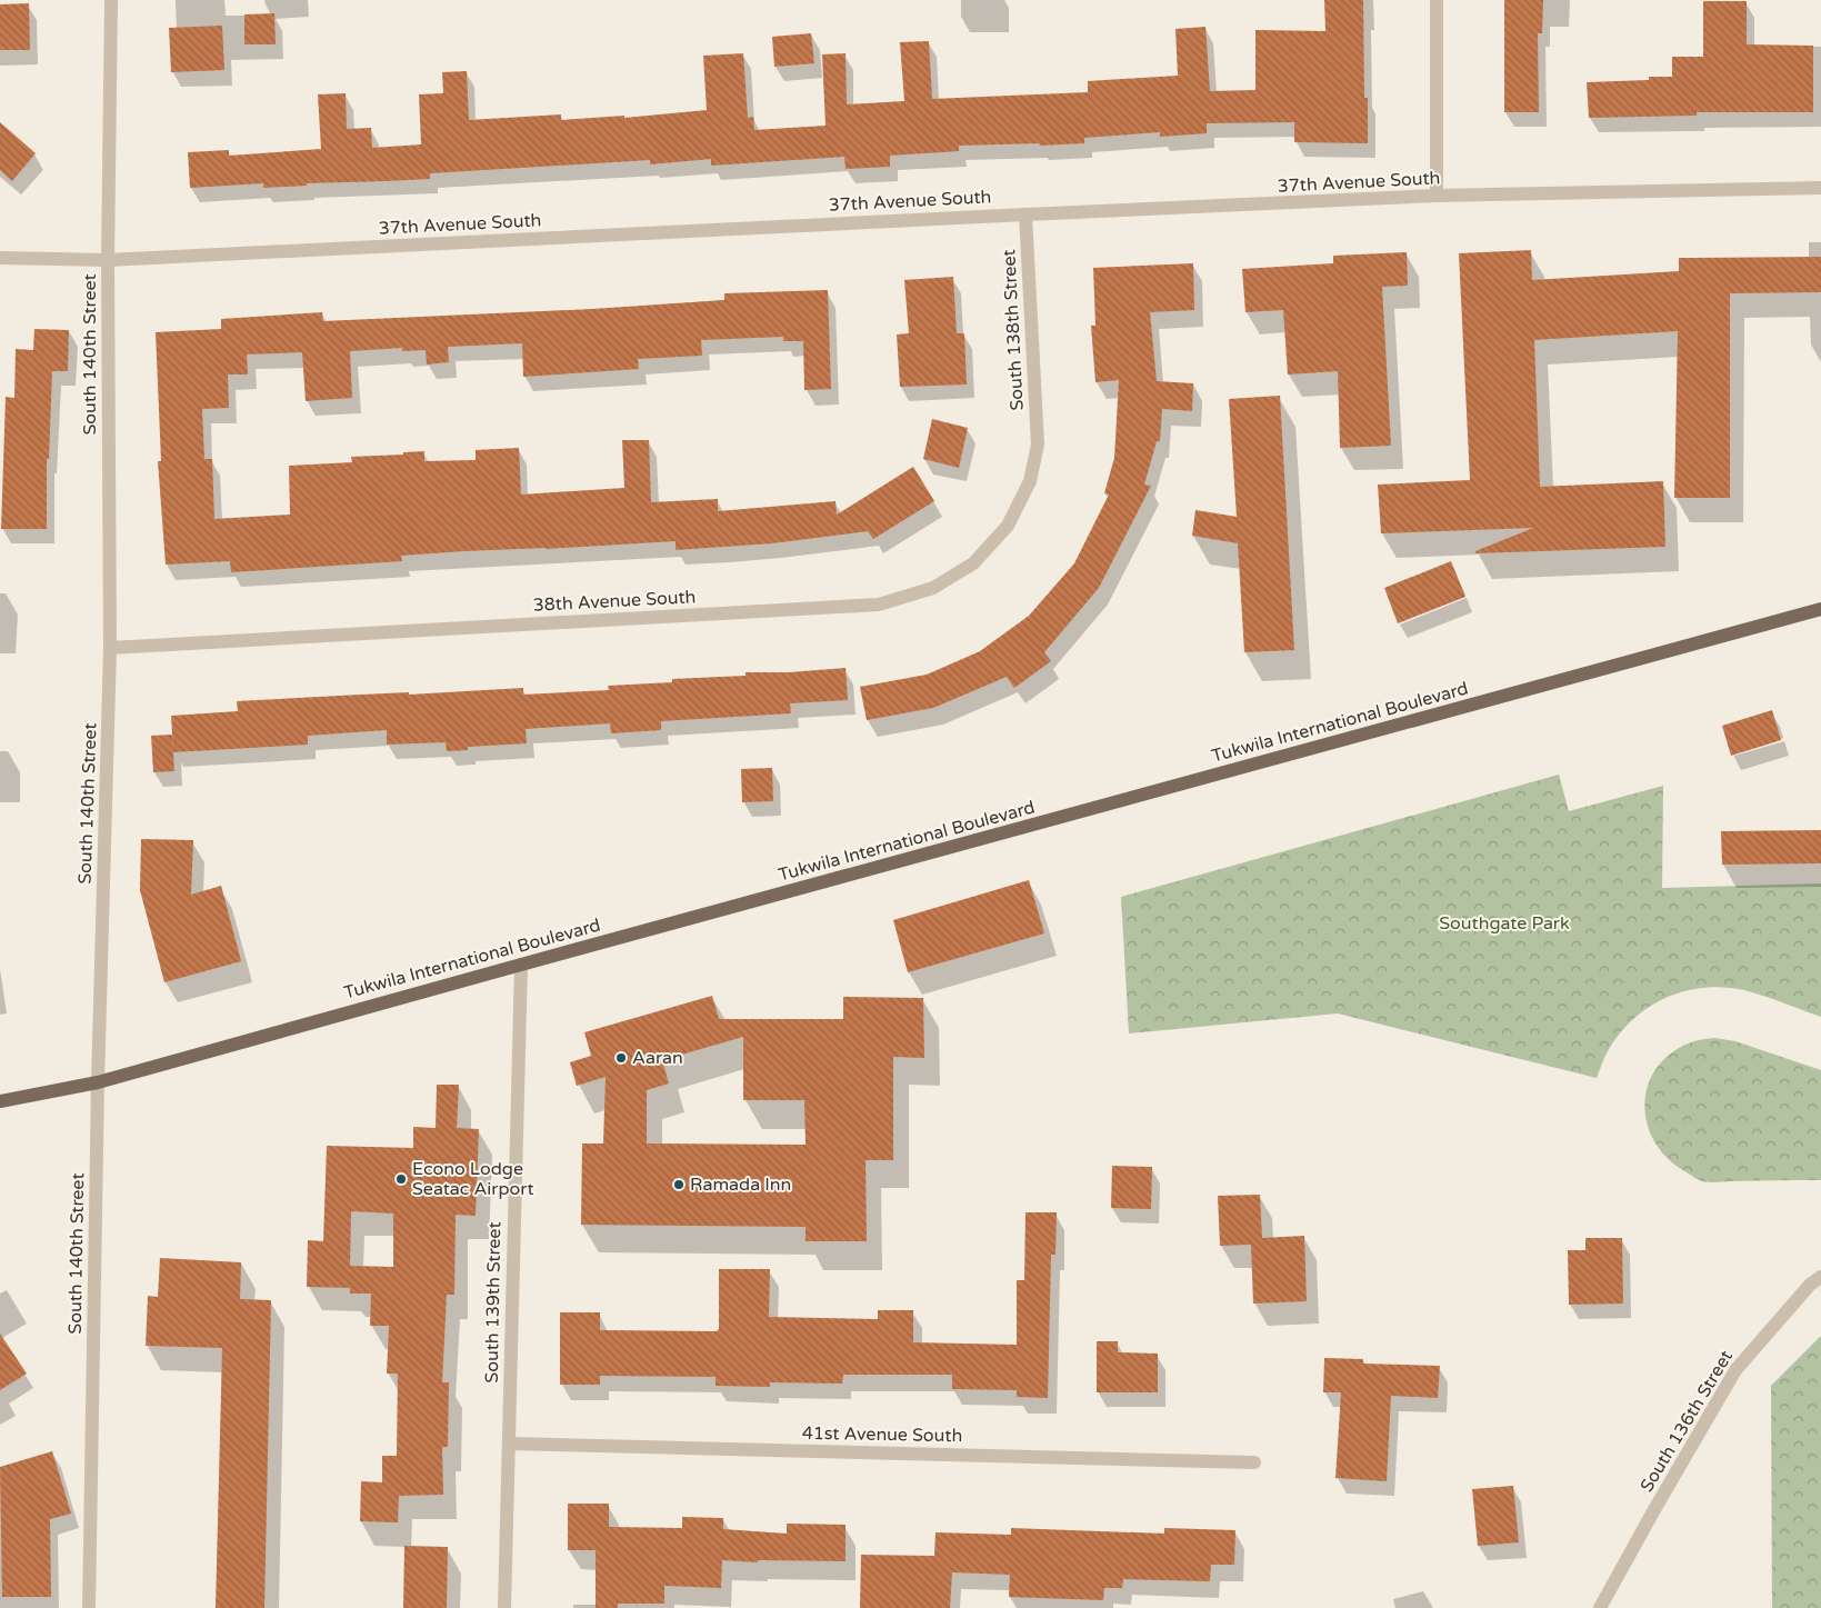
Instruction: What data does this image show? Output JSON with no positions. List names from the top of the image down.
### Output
{
  "streets": {
    "main road": ["Tukwila International Boulevard"],
    "street": [
      "37th Avenue South",
      "South 138th Street",
      "South 140th Street",
      "38th Avenue South",
      "South 139th Street",
      "South 136th Street",
      "41st Avenue South"
    ]
  },
  "crossings": [
    ["37th Avenue South", "South 138th Street"],
    ["37th Avenue South", "South 140th Street"],
    ["South 138th Street", "38th Avenue South"],
    ["South 140th Street", "38th Avenue South"],
    ["South 140th Street", "Tukwila International Boulevard"],
    ["Tukwila International Boulevard", "South 139th Street"],
    ["South 139th Street", "41st Avenue South"]
  ],
  "parks": ["Southgate Park"],
  "places": ["Aaran", "Econo Lodge Seatac Airport", "Ramada Inn"]
}
